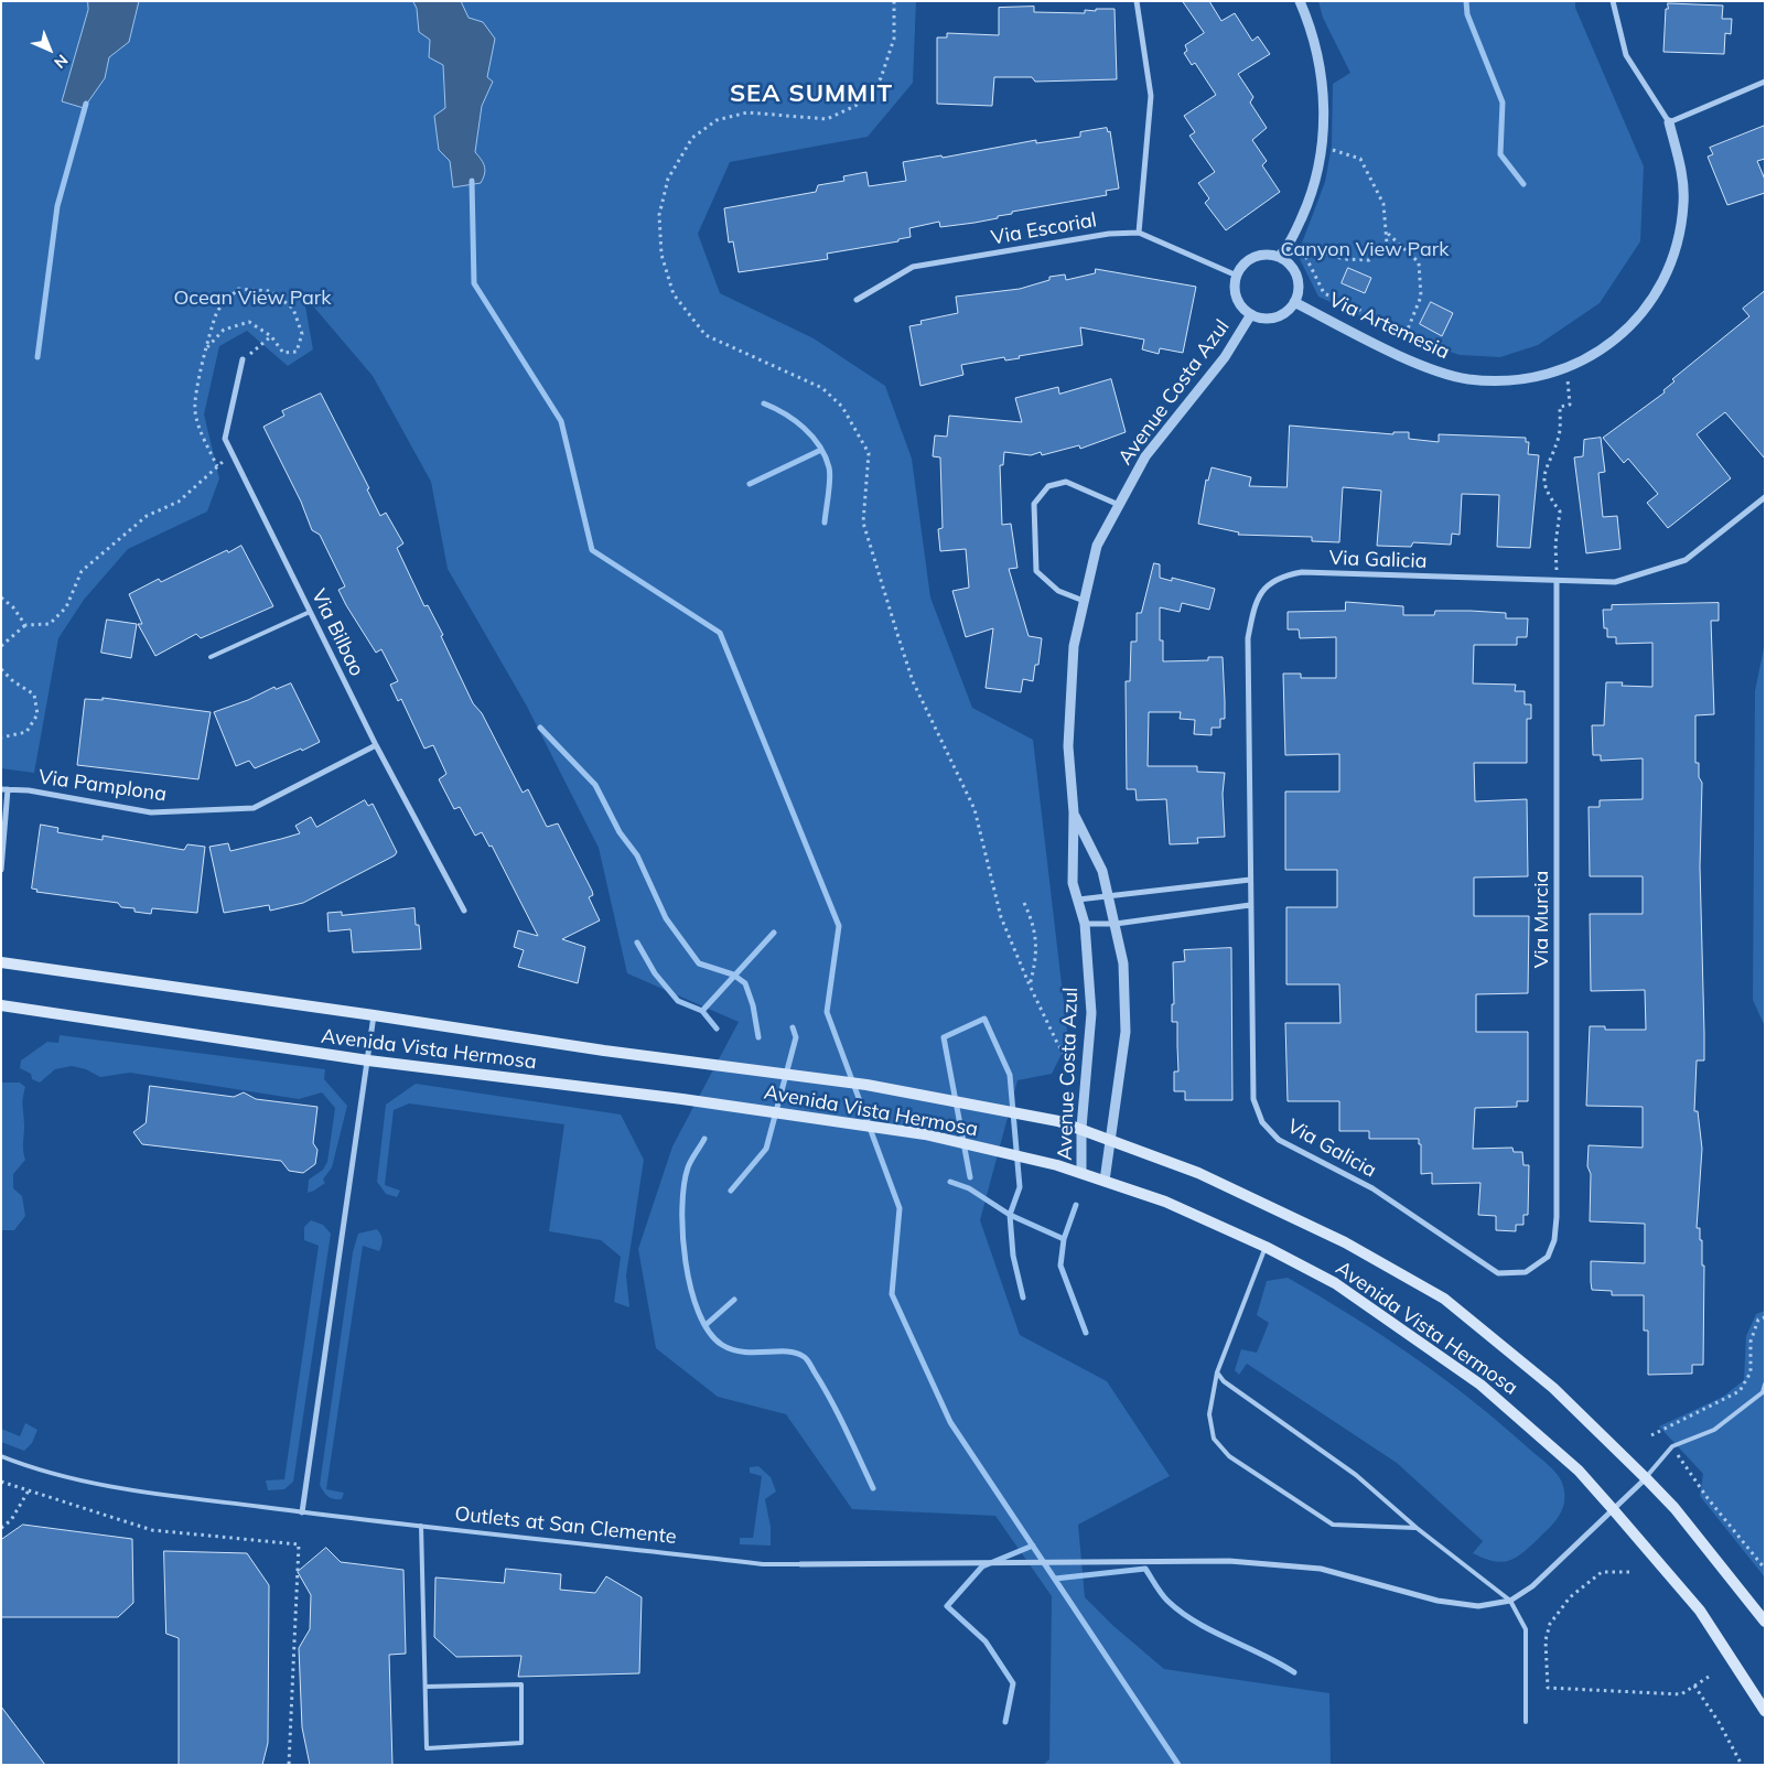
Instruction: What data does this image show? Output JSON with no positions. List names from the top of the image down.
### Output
{
  "streets": {
    "main road": ["Avenida Vista Hermosa"],
    "street": [
      "Via Escorial",
      "Via Artemesia",
      "Avenue Costa Azul",
      "Via Galicia",
      "Via Bilbao",
      "Via Pamplona",
      "Via Murcia",
      "Outlets at San Clemente"
    ]
  },
  "crossings": [
    ["Via Escorial", "Via Artemesia"],
    ["Via Escorial", "Avenue Costa Azul"],
    ["Via Artemesia", "Avenue Costa Azul"],
    ["Avenue Costa Azul", "Avenida Vista Hermosa"],
    ["Via Galicia", "Via Murcia"],
    ["Via Bilbao", "Via Pamplona"]
  ],
  "districts": ["SEA SUMMIT"],
  "parks": ["Canyon View Park", "Ocean View Park"],
  "north": "bottom right"
}
